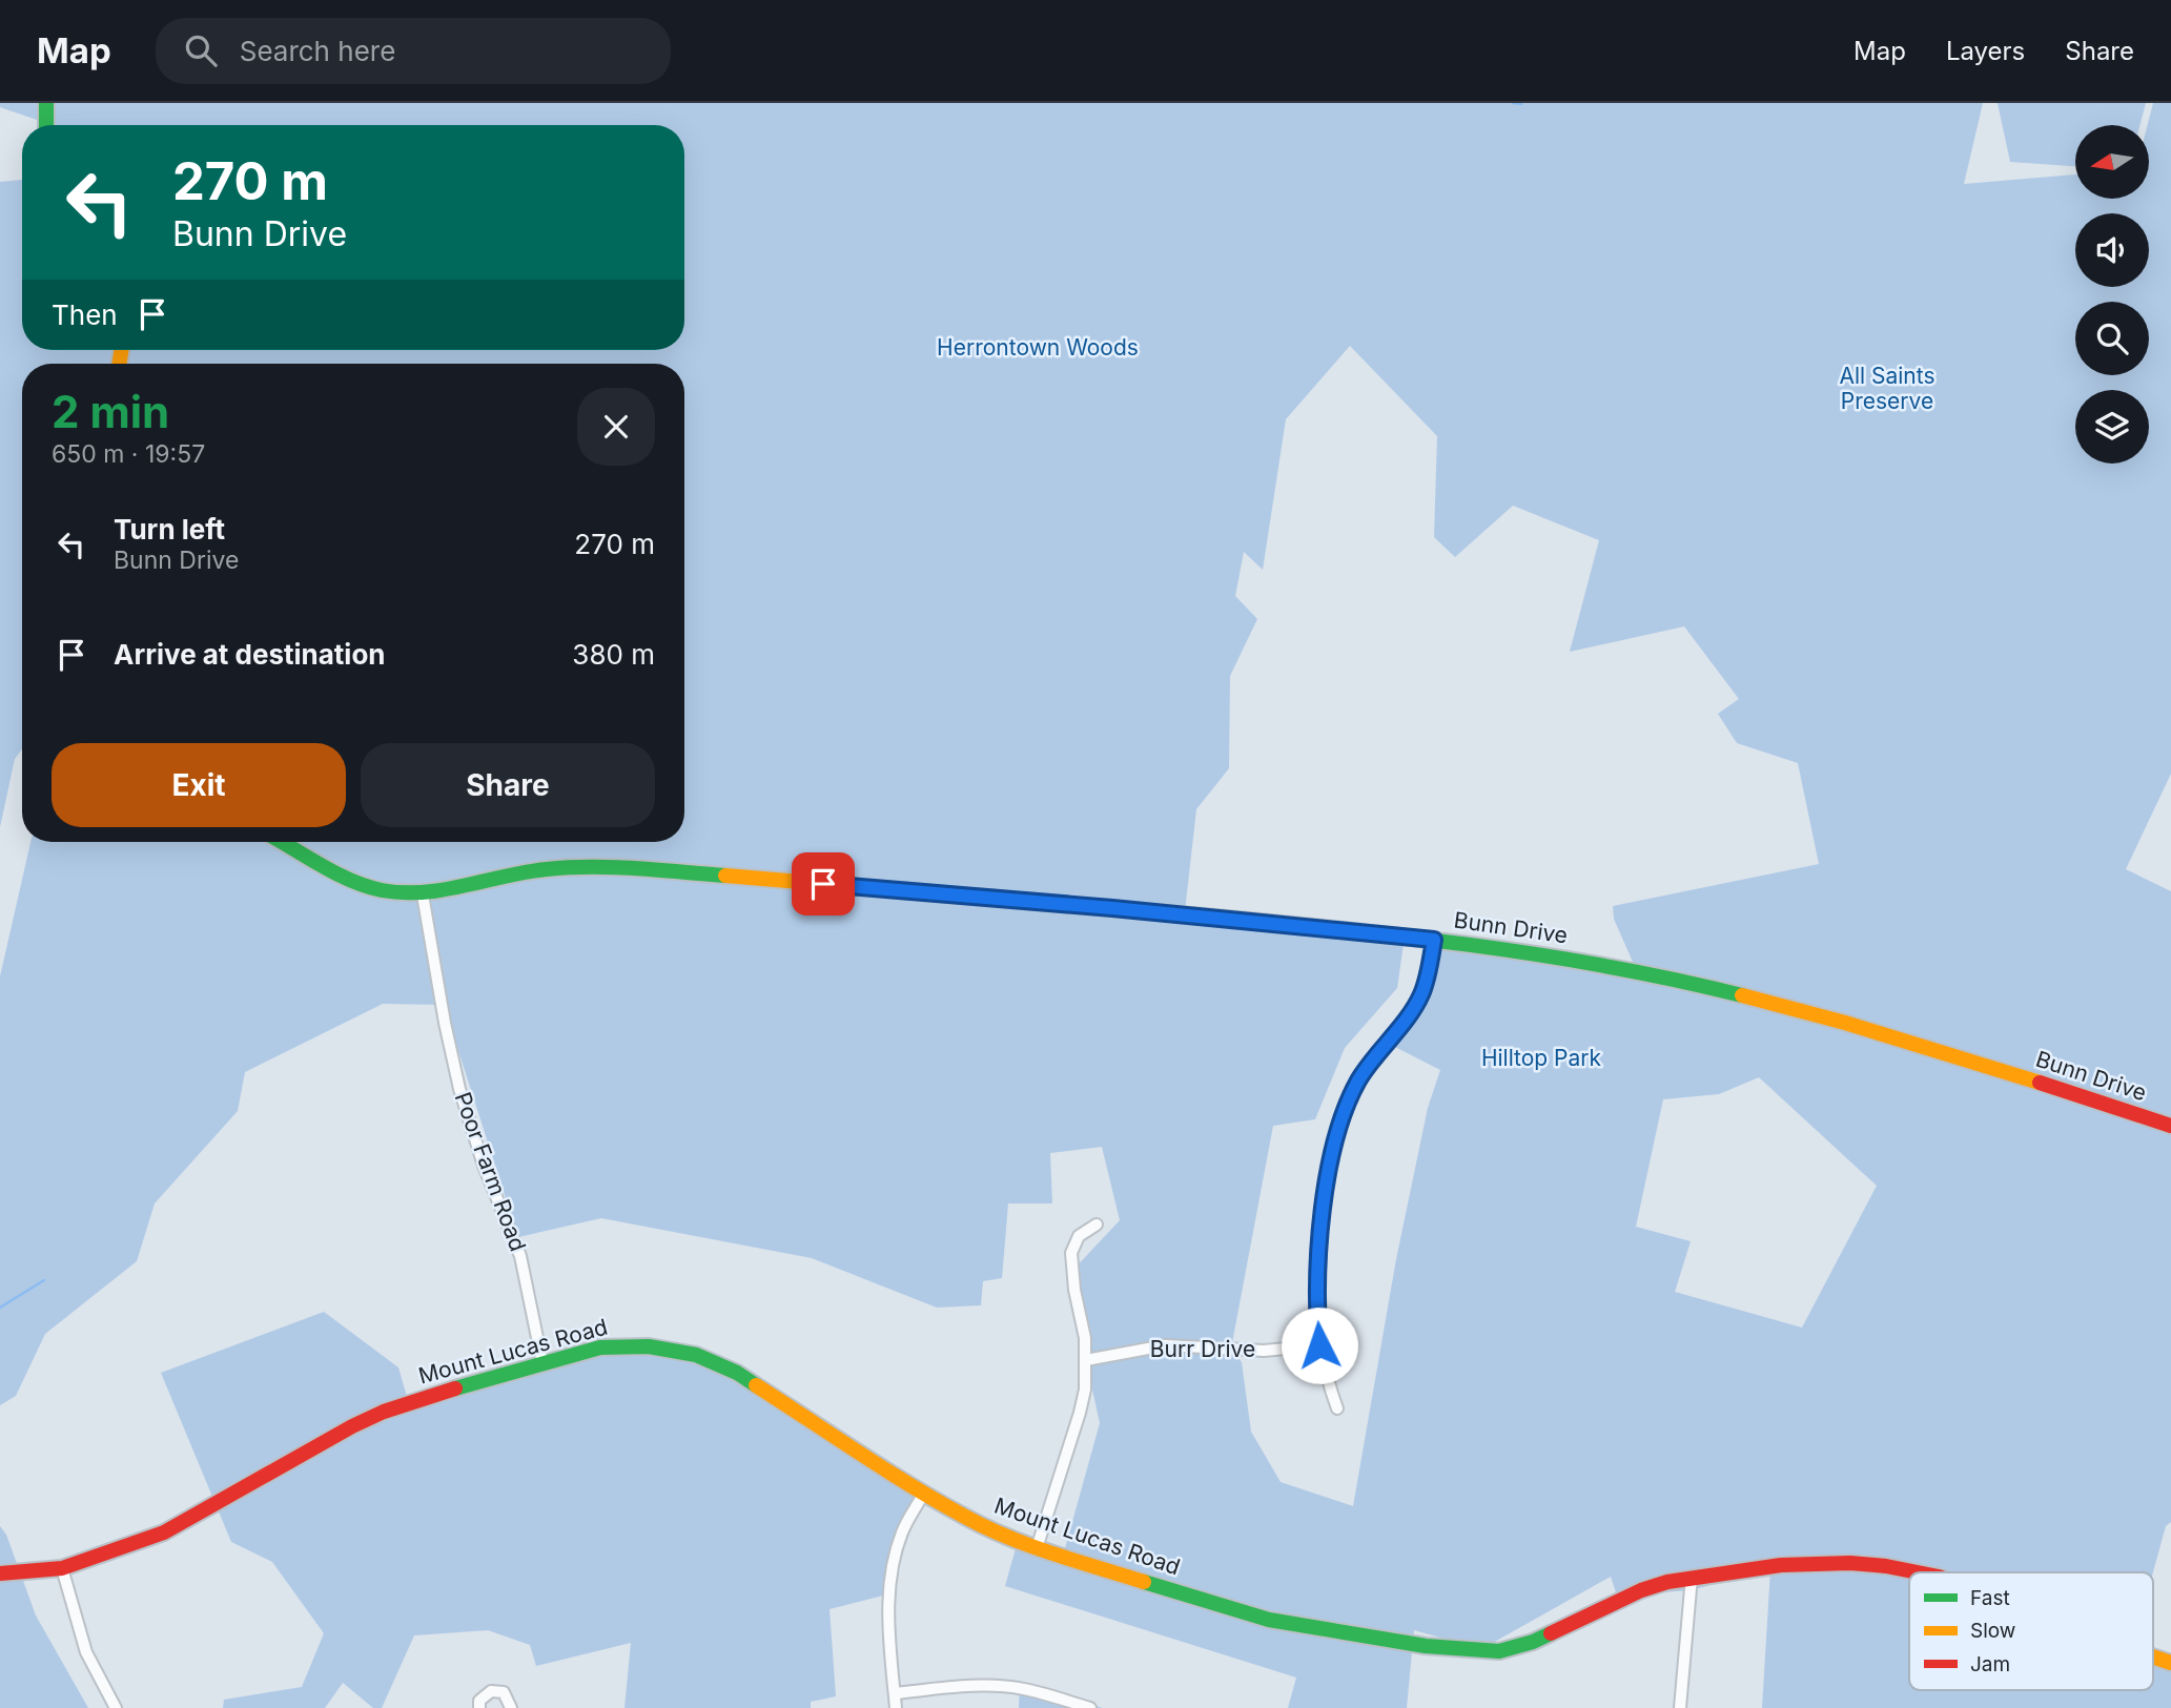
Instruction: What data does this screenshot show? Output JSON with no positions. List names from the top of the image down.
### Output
{
  "streets": {
    "street": [
      "Bunn Drive",
      "Poor Farm Road",
      "Burr Drive",
      "Mount Lucas Road"
    ]
  },
  "crossings": [
    ["Bunn Drive", "Poor Farm Road"],
    ["Poor Farm Road", "Mount Lucas Road"]
  ],
  "parks": ["Herrontown Woods", "All Saints Preserve", "Hilltop Park"],
  "legend": ["Fast", "Slow", "Jam"],
  "north": "left",
  "page": {
    "header": "Map",
    "search": "Search here",
    "nav": ["Map", "Layers", "Share"],
    "turn": ["270 m", "Bunn Drive"],
    "then": "Then",
    "heading": ["2 min", "650 m · 19:57"],
    "list": [
      {
        "name": "Turn left",
        "note": "Bunn Drive",
        "value": "270 m"
      },
      {
        "name": "Arrive at destination",
        "value": "380 m"
      }
    ],
    "buttons": ["Exit", "Share"]
  }
}
